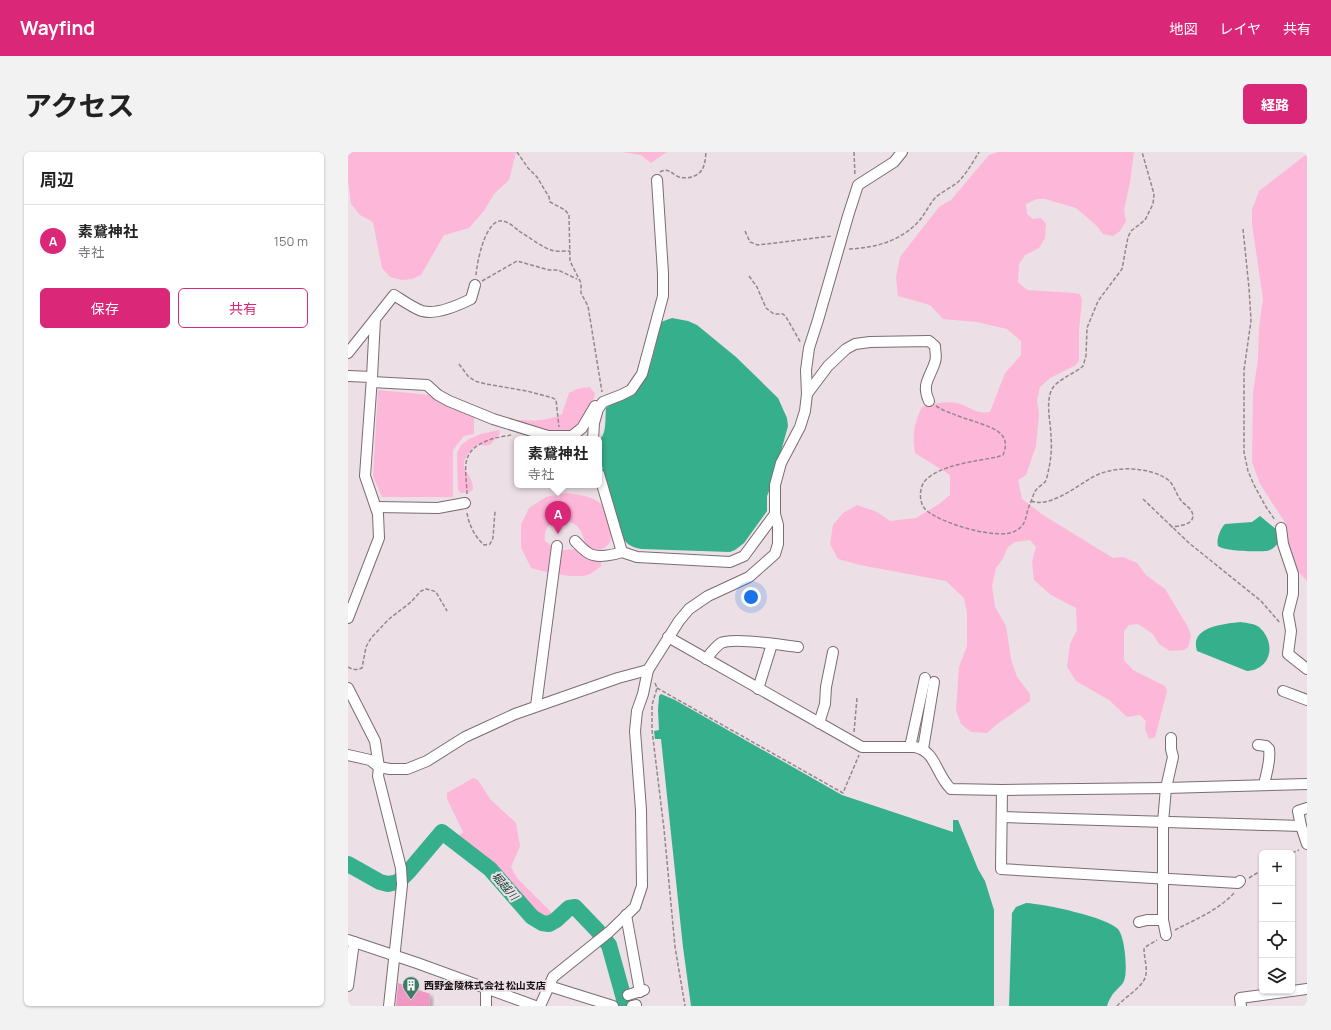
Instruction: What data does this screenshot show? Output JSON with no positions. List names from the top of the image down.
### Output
{
  "water": ["堀越川"],
  "places": {
    "building": ["西野金陵株式会社 松山支店"]
  },
  "page": {
    "header": "Wayfind",
    "nav": ["地図", "レイヤ", "共有"],
    "title": "アクセス",
    "buttons": [
      "経路",
      ["保存", "共有"]
    ],
    "heading": "周辺",
    "list": [
      {
        "mark": "A",
        "name": "素鵞神社",
        "note": "寺社",
        "value": "150 m"
      }
    ],
    "popup": ["素鵞神社", "寺社"],
    "pins": "A",
    "map_buttons": ["+", "−"]
  }
}
